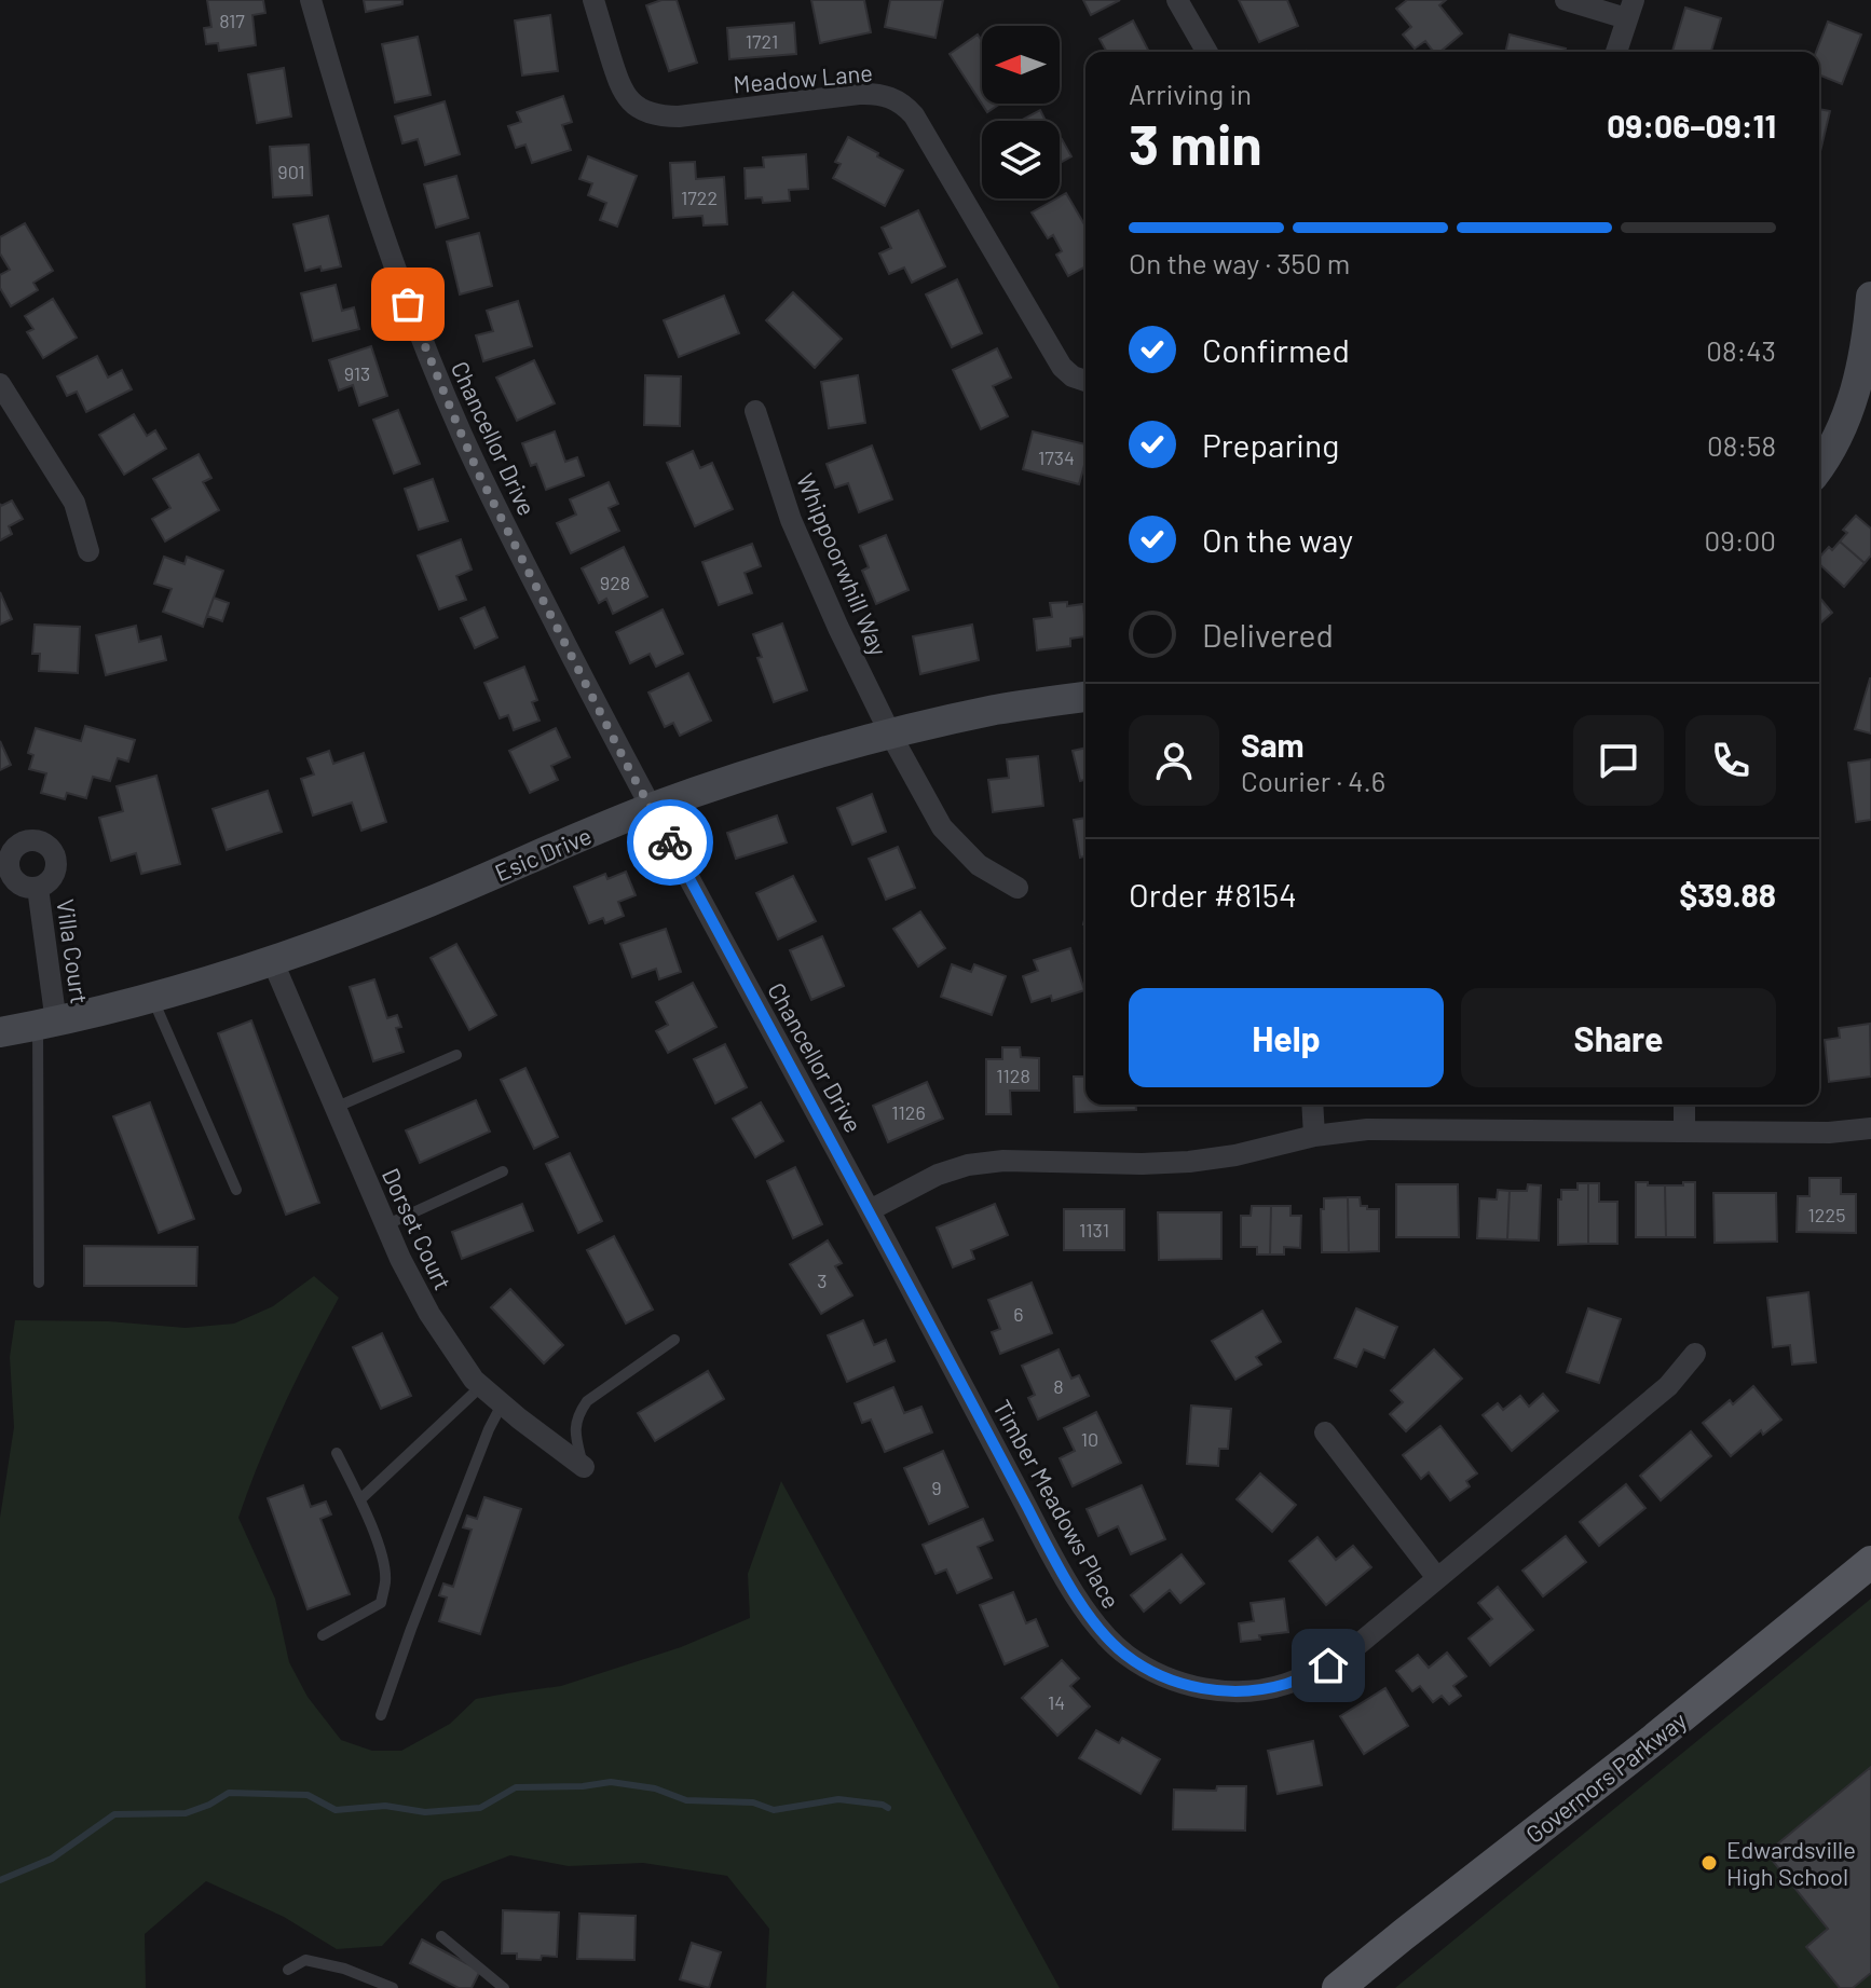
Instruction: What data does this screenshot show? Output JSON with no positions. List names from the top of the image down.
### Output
{
  "streets": {
    "main road": ["Governors Parkway"],
    "street": [
      "Meadow Lane",
      "Chancellor Drive",
      "Whippoorwhill Way",
      "Esic Drive",
      "Villa Court",
      "Dorset Court",
      "Timber Meadows Place"
    ]
  },
  "crossings": [
    ["Chancellor Drive", "Esic Drive"],
    ["Chancellor Drive", "Timber Meadows Place"],
    ["Whippoorwhill Way", "Esic Drive"],
    ["Esic Drive", "Villa Court"],
    ["Esic Drive", "Dorset Court"]
  ],
  "places": ["Edwardsville High School"],
  "house_numbers": [
    "817",
    "1721",
    "901",
    "1722",
    "913",
    "1734",
    "928",
    "1128",
    "1126",
    "1225",
    "1131",
    "3",
    "6",
    "8",
    "10",
    "9",
    "14"
  ],
  "north": "left",
  "page": {
    "heading": ["3 min", "Arriving in", "09:06–09:11"],
    "panel": [
      "Sam",
      "Courier · 4.6",
      "Order #8154",
      "$39.88"
    ],
    "bar": "On the way · 350 m",
    "list": [
      ["Confirmed", "08:43"],
      ["Preparing", "08:58"],
      ["On the way", "09:00"],
      "Delivered"
    ],
    "buttons": ["Help", "Share"]
  }
}
